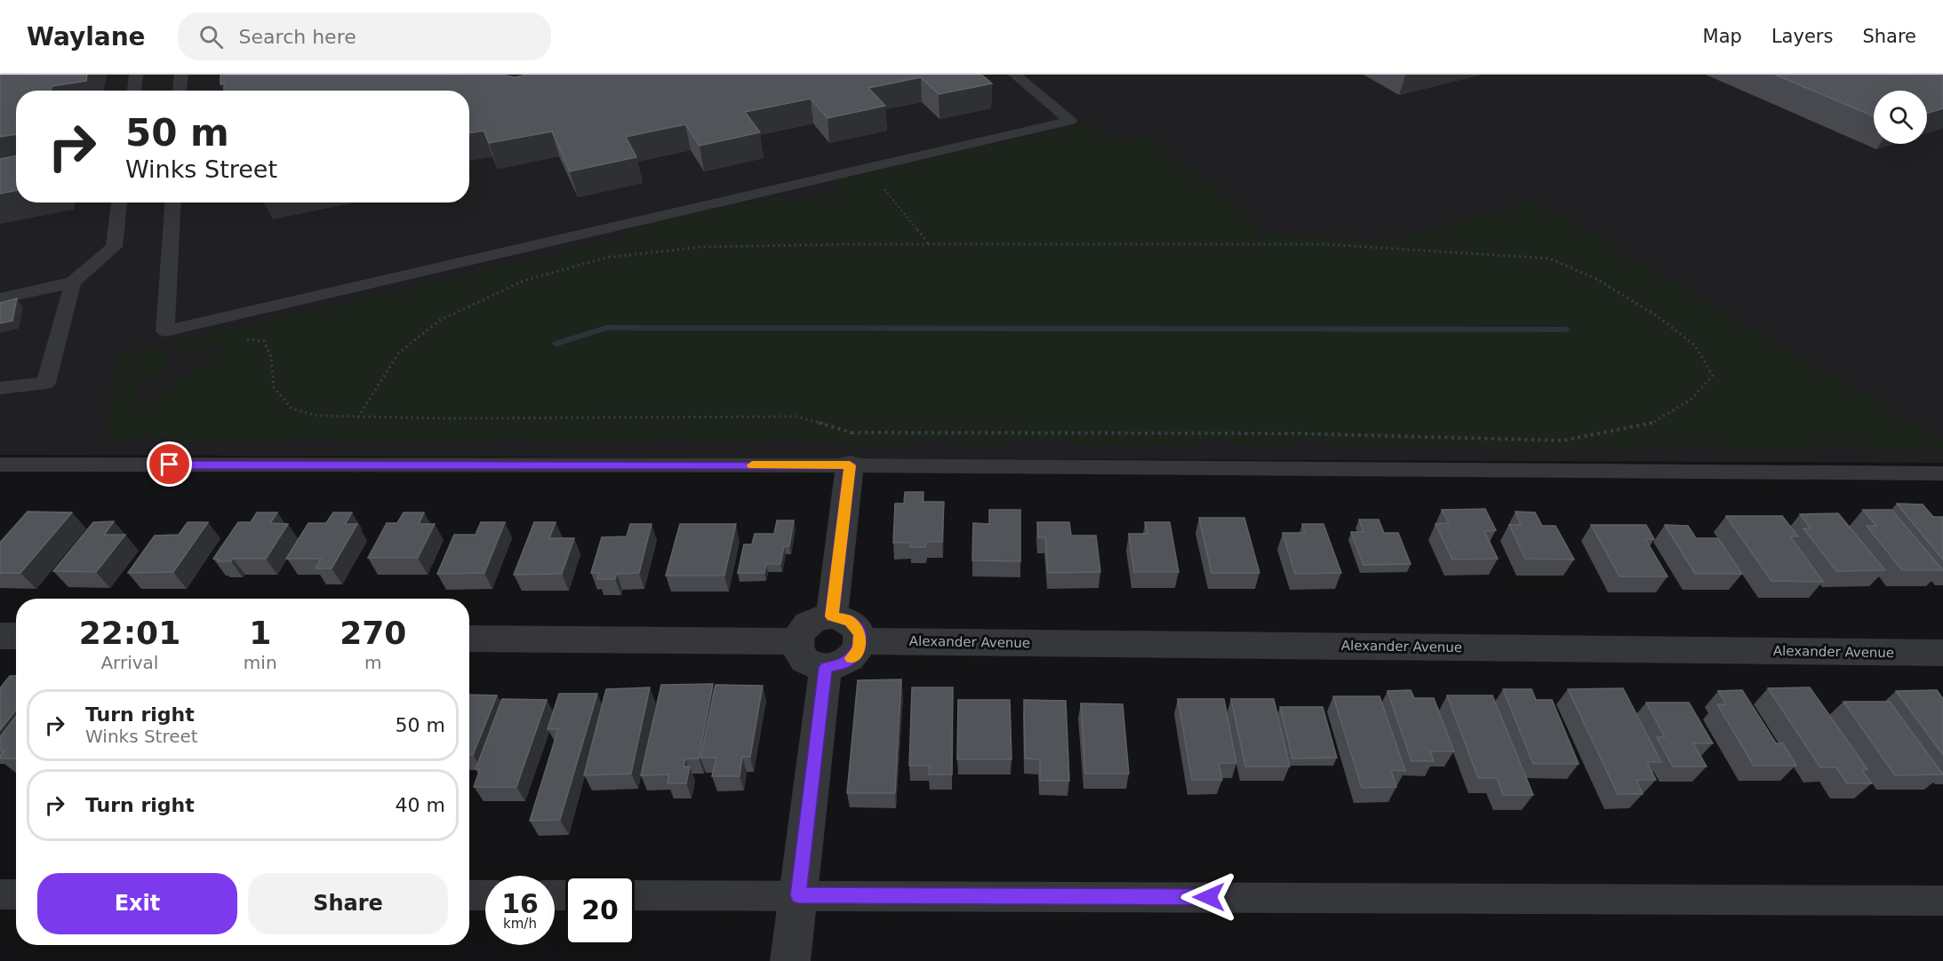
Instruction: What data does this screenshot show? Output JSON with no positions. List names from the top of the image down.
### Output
{
  "streets": {
    "street": ["Alexander Avenue"]
  },
  "page": {
    "header": "Waylane",
    "search": "Search here",
    "nav": ["Map", "Layers", "Share"],
    "turn": ["50 m", "Winks Street"],
    "eta": [
      "22:01",
      "Arrival",
      "1",
      "min",
      "270",
      "m"
    ],
    "list": [
      {
        "name": "Turn right",
        "note": "Winks Street",
        "value": "50 m"
      },
      {
        "name": "Turn right",
        "value": "40 m"
      }
    ],
    "buttons": ["Exit", "Share"],
    "speed": "16 km/h",
    "limit": "20"
  }
}
